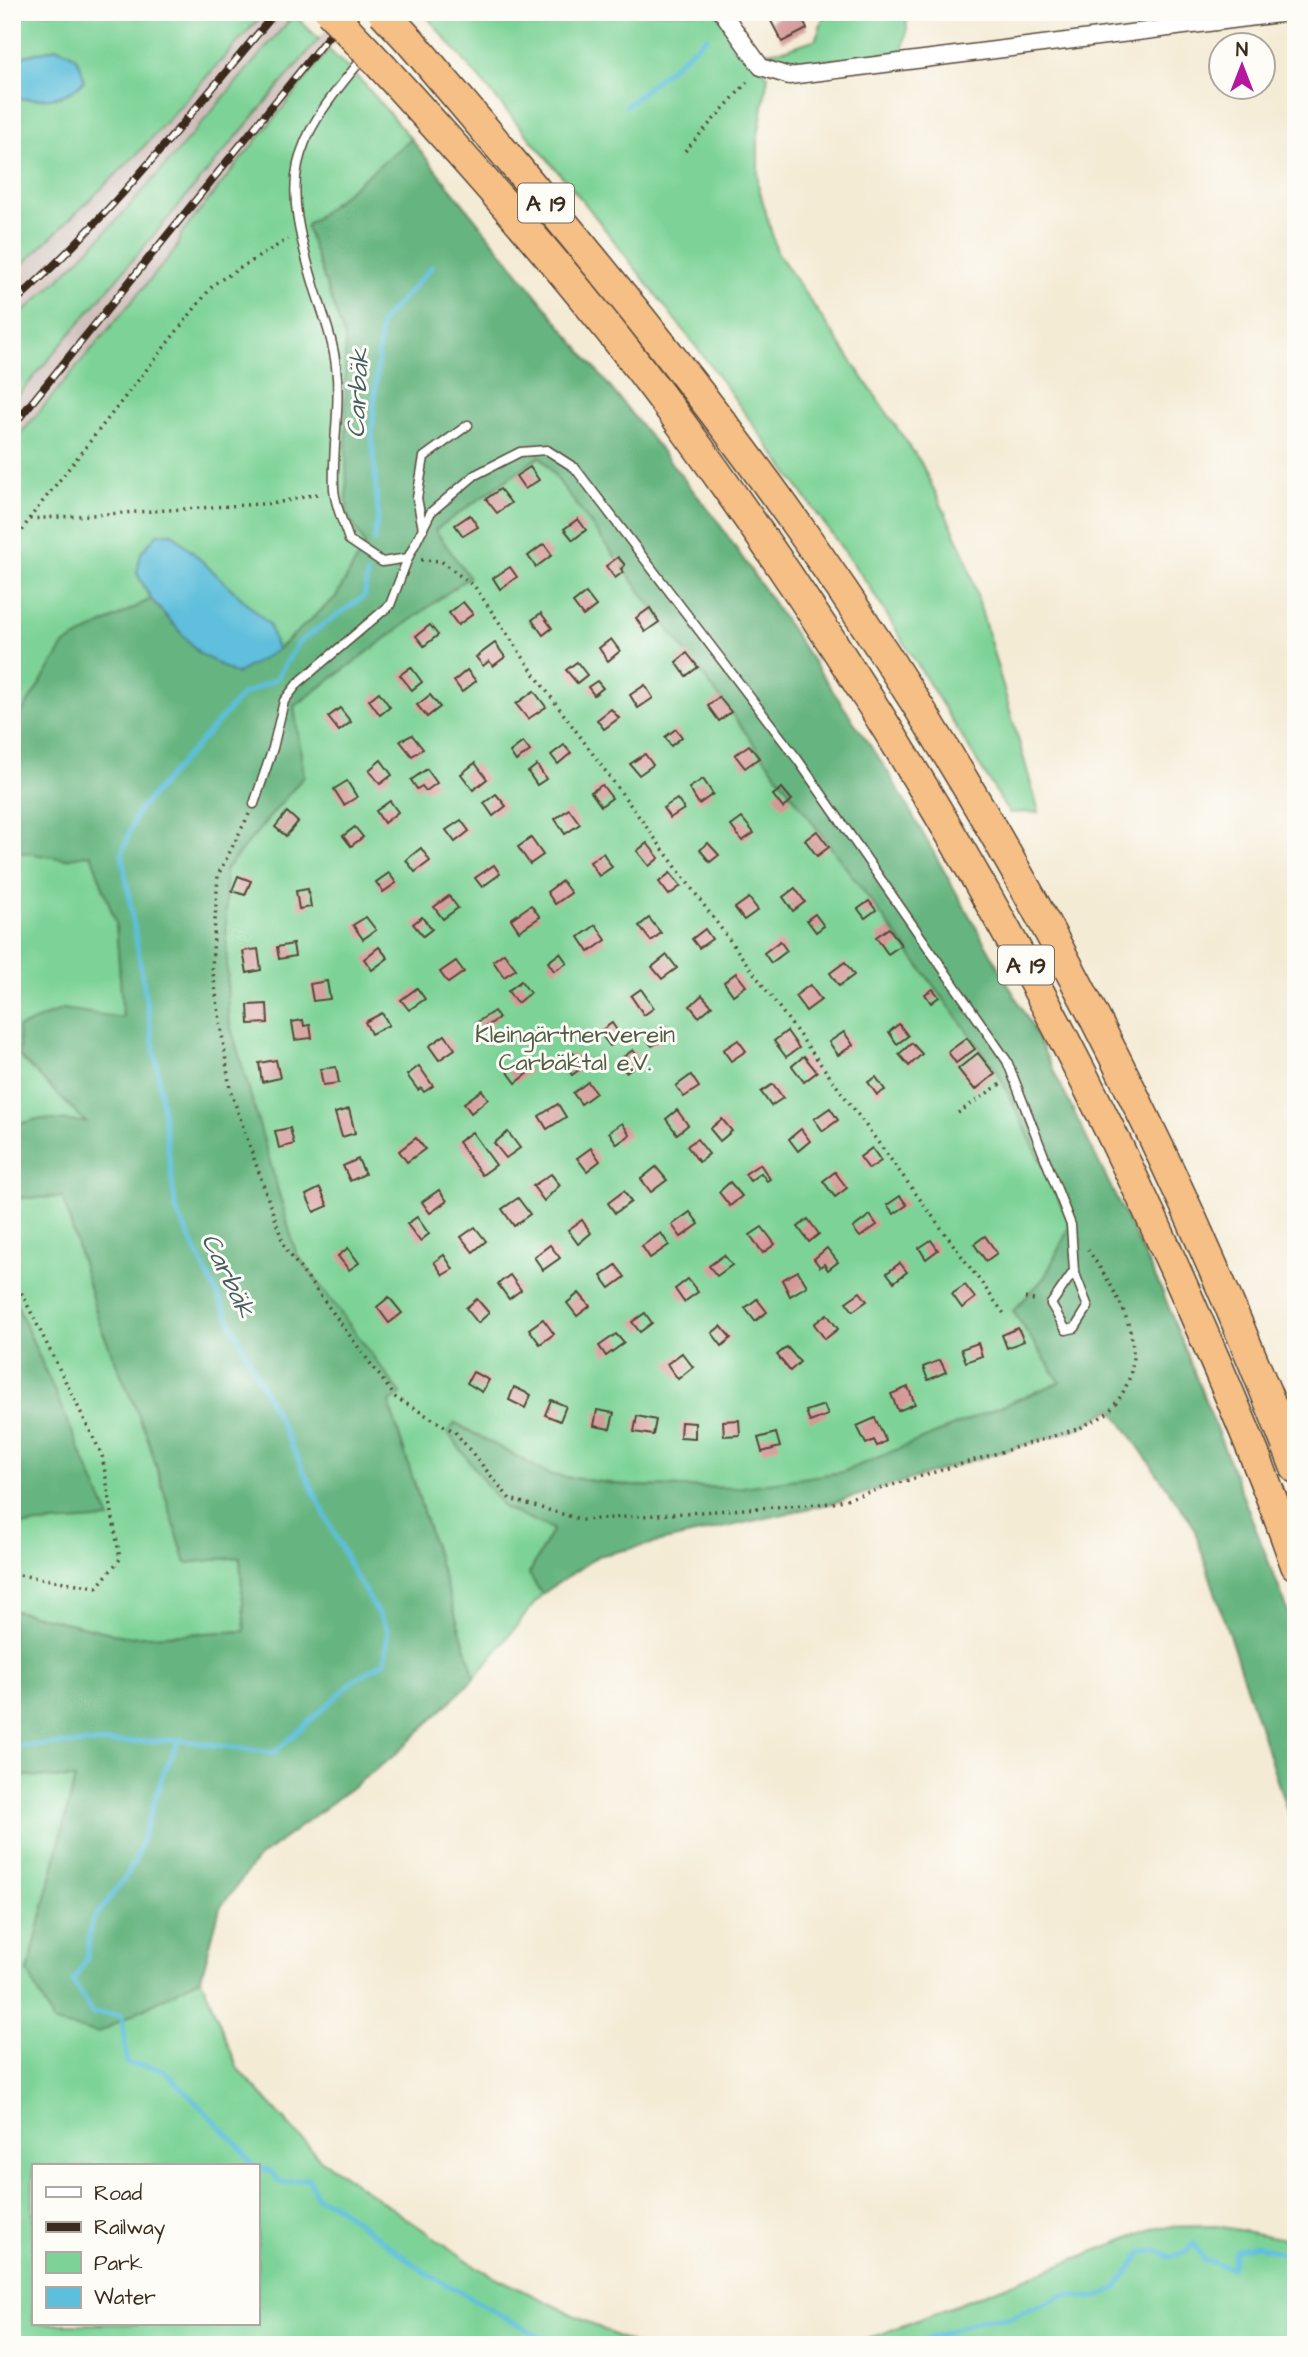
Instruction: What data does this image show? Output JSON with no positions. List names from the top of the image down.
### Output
{
  "streets": {
    "highway": ["A 19"]
  },
  "water": ["Carbäk"],
  "parks": ["Kleingärtnerverein Carbäktal e.V."],
  "legend": [
    "Road",
    "Railway",
    "Park",
    "Water"
  ],
  "north": "top"
}
